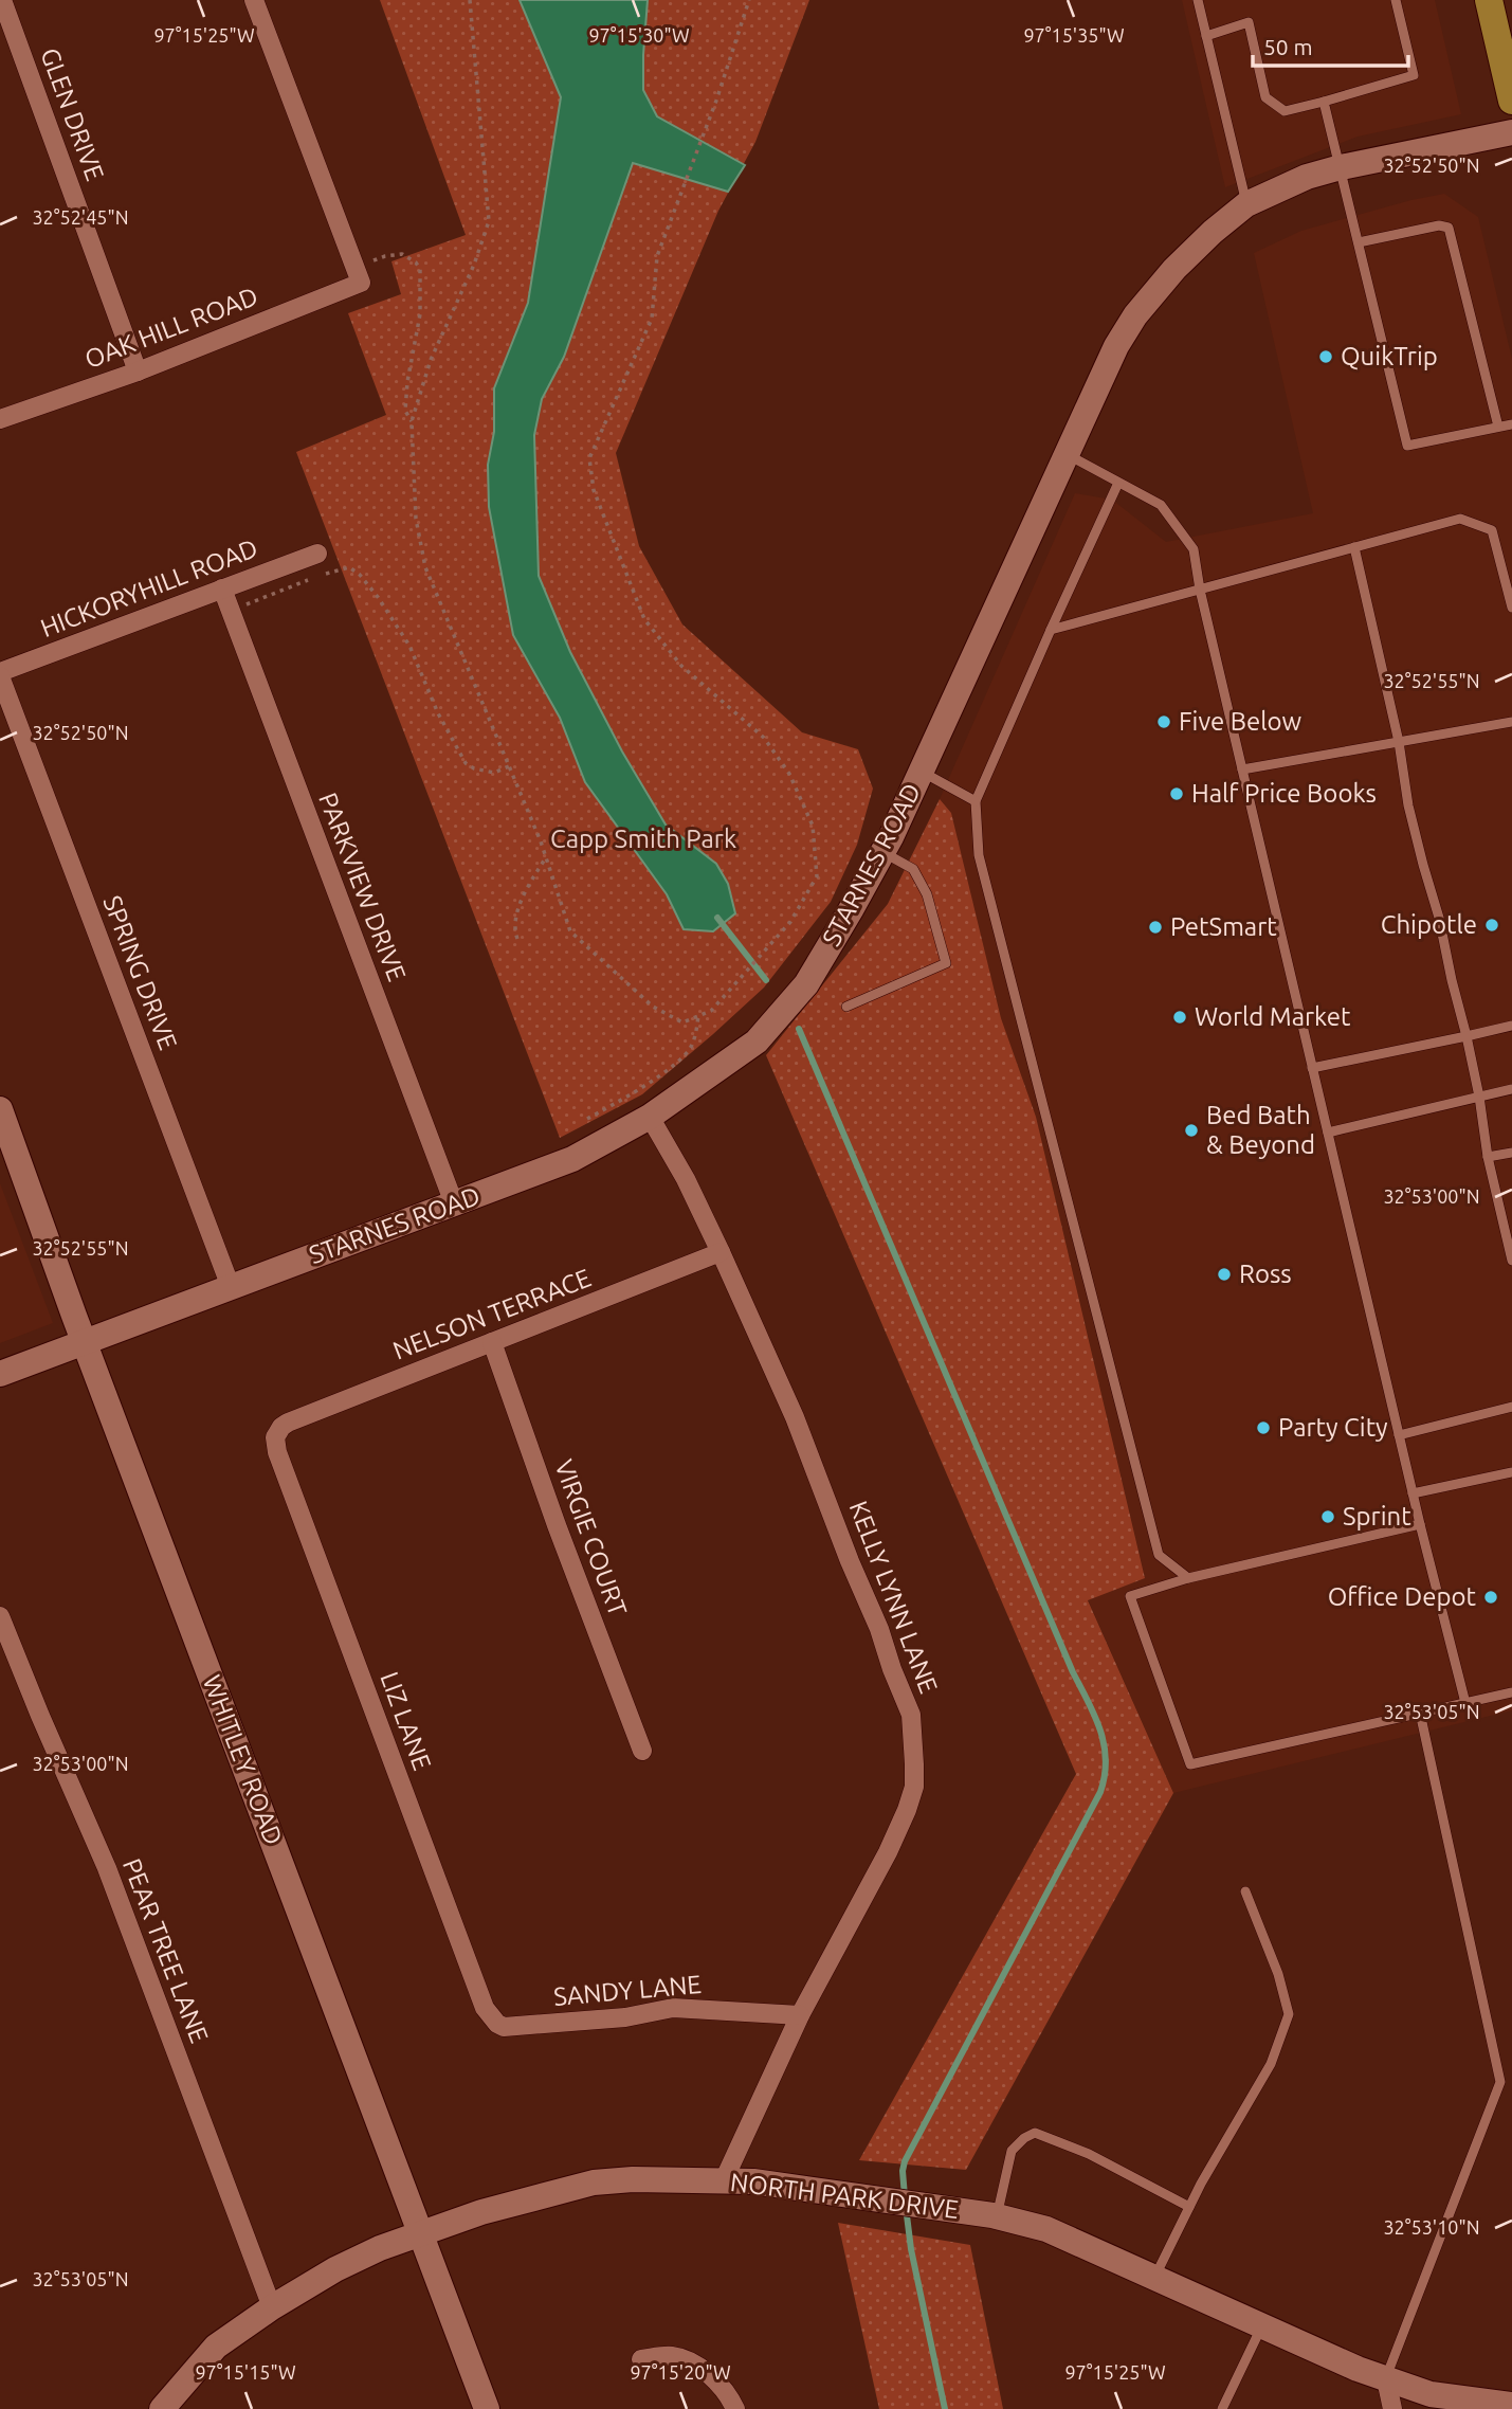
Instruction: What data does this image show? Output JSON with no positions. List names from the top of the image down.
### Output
{
  "streets": {
    "street": [
      "GLEN DRIVE",
      "OAK HILL ROAD",
      "HICKORYHILL ROAD",
      "STARNES ROAD",
      "PARKVIEW DRIVE",
      "SPRING DRIVE",
      "NELSON TERRACE",
      "VIRGIE COURT",
      "KELLY LYNN LANE",
      "LIZ LANE",
      "WHITLEY ROAD",
      "PEAR TREE LANE",
      "SANDY LANE",
      "NORTH PARK DRIVE"
    ]
  },
  "crossings": [
    ["GLEN DRIVE", "OAK HILL ROAD"],
    ["HICKORYHILL ROAD", "PARKVIEW DRIVE"],
    ["HICKORYHILL ROAD", "SPRING DRIVE"],
    ["STARNES ROAD", "PARKVIEW DRIVE"],
    ["STARNES ROAD", "SPRING DRIVE"],
    ["STARNES ROAD", "KELLY LYNN LANE"],
    ["STARNES ROAD", "WHITLEY ROAD"],
    ["NELSON TERRACE", "VIRGIE COURT"],
    ["NELSON TERRACE", "KELLY LYNN LANE"],
    ["NELSON TERRACE", "LIZ LANE"],
    ["KELLY LYNN LANE", "SANDY LANE"],
    ["KELLY LYNN LANE", "NORTH PARK DRIVE"],
    ["LIZ LANE", "SANDY LANE"],
    ["WHITLEY ROAD", "NORTH PARK DRIVE"],
    ["PEAR TREE LANE", "NORTH PARK DRIVE"]
  ],
  "parks": ["Capp Smith Park"],
  "places": [
    "QuikTrip",
    "Five Below",
    "Half Price Books",
    "Chipotle",
    "PetSmart",
    "World Market",
    "Bed Bath & Beyond",
    "Ross",
    "Party City",
    "Sprint",
    "Office Depot"
  ],
  "scale_bar": "50 m",
  "coordinates": [
    "97°15'25\"W",
    "97°15'30\"W",
    "97°15'35\"W",
    "32°52'50\"N",
    "32°52'45\"N",
    "32°52'55\"N",
    "32°53'00\"N",
    "32°53'05\"N",
    "32°53'10\"N",
    "97°15'15\"W",
    "97°15'20\"W"
  ]
}
